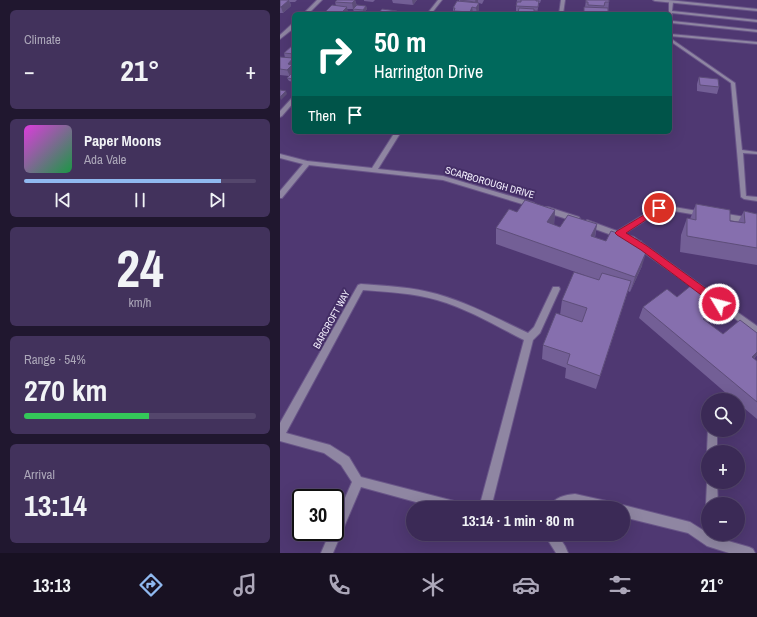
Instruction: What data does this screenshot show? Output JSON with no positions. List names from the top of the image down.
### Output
{
  "streets": {
    "street": ["SCARBOROUGH DRIVE", "BARCROFT WAY"]
  },
  "page": {
    "tile": [
      "Climate",
      ["24", "km/h"],
      ["Range · 54%", "270 km"],
      ["Arrival", "13:14"]
    ],
    "turn": ["50 m", "Harrington Drive"],
    "heat": ["−", "21°", "+"],
    "then": "Then",
    "song": ["Paper Moons", "Ada Vale"],
    "map_buttons": ["+", "−"],
    "limit": "30",
    "trip": "13:14 · 1 min · 80 m",
    "tabs": ["13:13", "21°"]
  }
}
